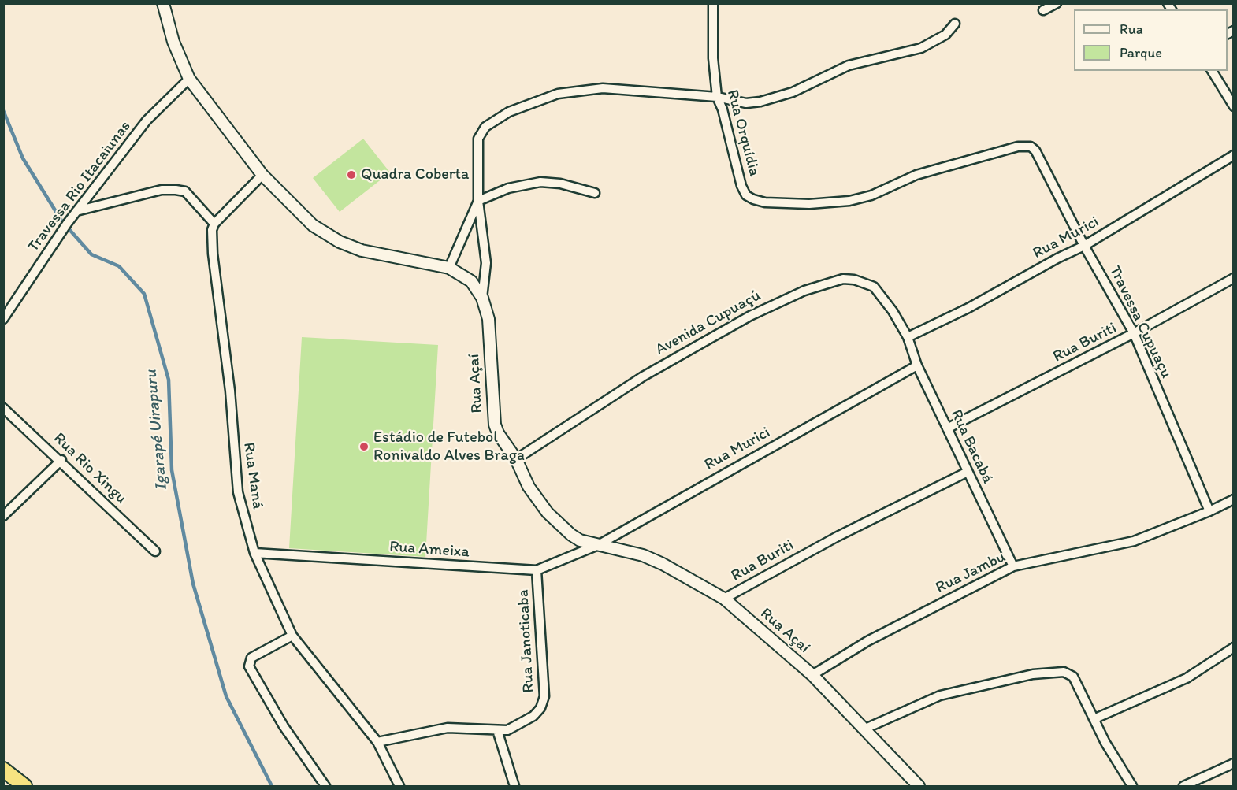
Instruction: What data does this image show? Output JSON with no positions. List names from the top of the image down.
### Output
{
  "streets": {
    "street": [
      "Rua Orquídia",
      "Travessa Rio Itacaiunas",
      "Rua Murici",
      "Travessa Cupuaçu",
      "Avenida Cupuaçú",
      "Rua Buriti",
      "Rua Açaí",
      "Rua Bacabá",
      "Rua Rio Xingu",
      "Rua Maná",
      "Rua Ameixa",
      "Rua Jambu",
      "Rua Janoticaba"
    ]
  },
  "crossings": [
    ["Rua Orquídia", "Travessa Cupuaçu"],
    ["Rua Murici", "Travessa Cupuaçu"],
    ["Rua Murici", "Avenida Cupuaçú"],
    ["Rua Murici", "Rua Açaí"],
    ["Rua Murici", "Rua Bacabá"],
    ["Rua Murici", "Rua Ameixa"],
    ["Travessa Cupuaçu", "Rua Buriti"],
    ["Travessa Cupuaçu", "Rua Jambu"],
    ["Avenida Cupuaçú", "Rua Açaí"],
    ["Avenida Cupuaçú", "Rua Bacabá"],
    ["Rua Buriti", "Rua Açaí"],
    ["Rua Buriti", "Rua Bacabá"],
    ["Rua Açaí", "Rua Ameixa"],
    ["Rua Açaí", "Rua Jambu"],
    ["Rua Bacabá", "Rua Jambu"],
    ["Rua Maná", "Rua Ameixa"],
    ["Rua Maná", "Rua Janoticaba"],
    ["Rua Ameixa", "Rua Janoticaba"]
  ],
  "water": ["Igarapé Uirapuru"],
  "places": ["Quadra Coberta", "Estádio de Futebol Ronivaldo Alves Braga"],
  "legend": ["Rua", "Parque"]
}
